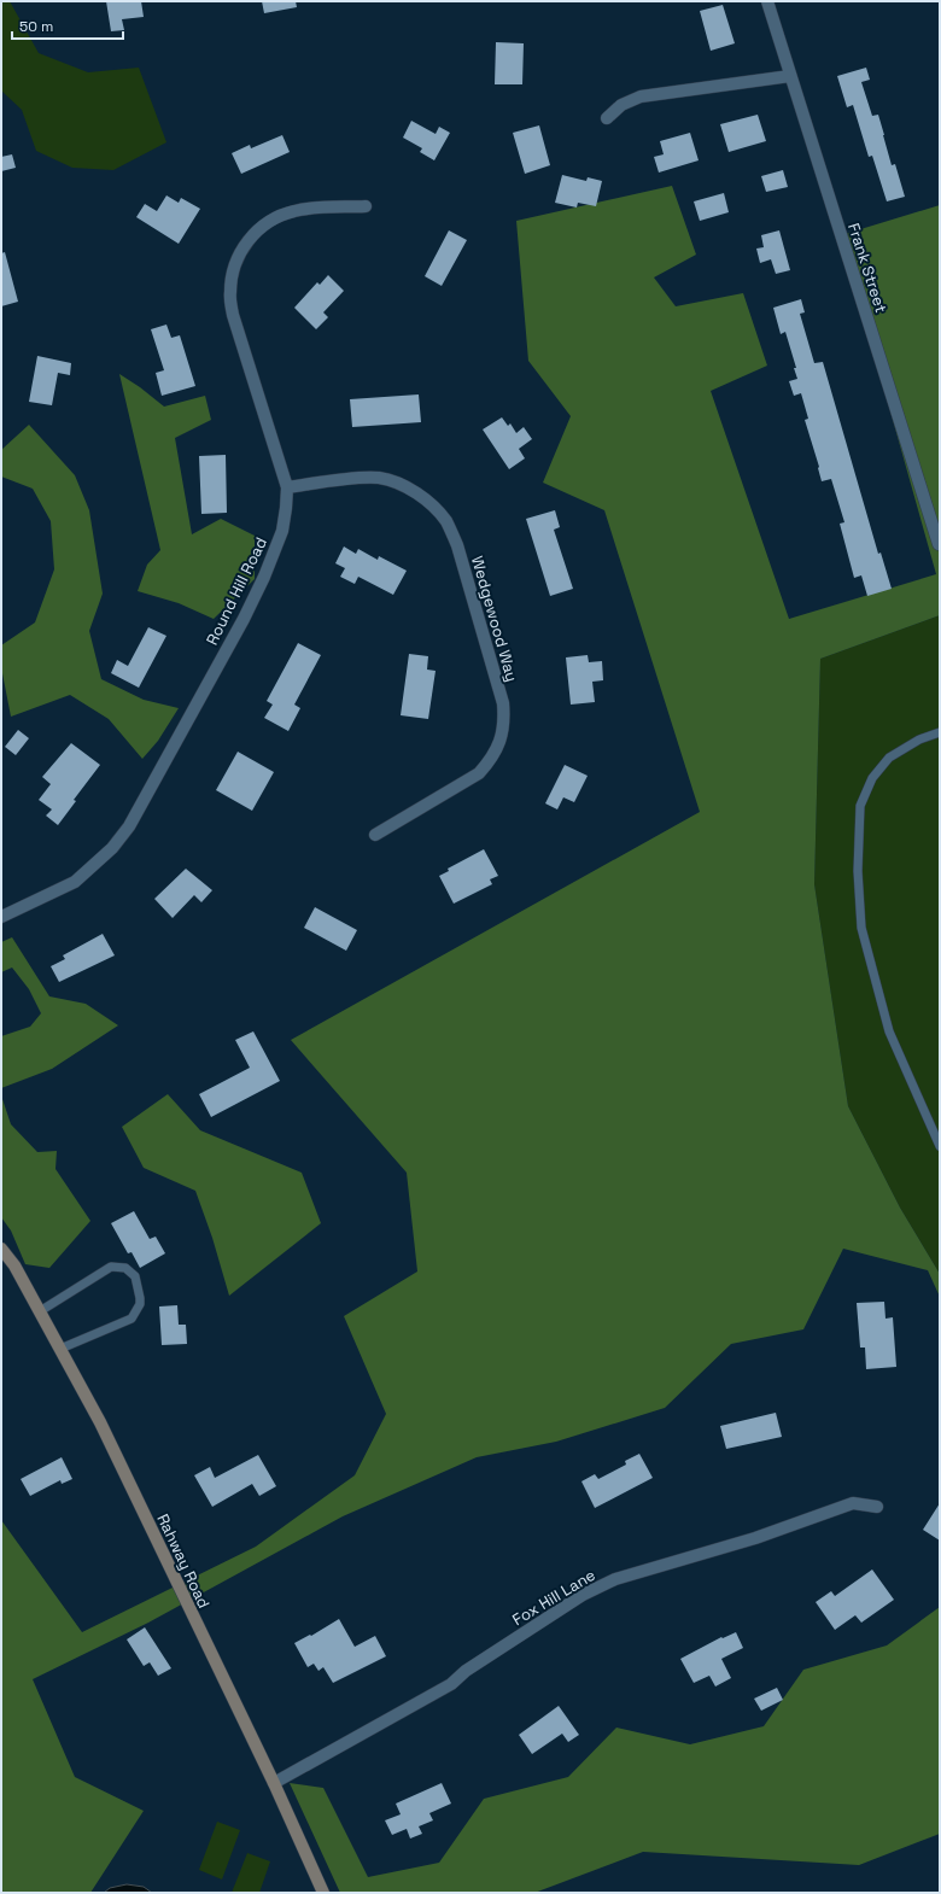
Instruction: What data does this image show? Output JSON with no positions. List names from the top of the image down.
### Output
{
  "streets": {
    "street": [
      "Frank Street",
      "Round Hill Road",
      "Wedgewood Way",
      "Rahway Road",
      "Fox Hill Lane"
    ]
  },
  "crossings": [
    ["Round Hill Road", "Wedgewood Way"],
    ["Rahway Road", "Fox Hill Lane"]
  ],
  "scale_bar": "50 m"
}
